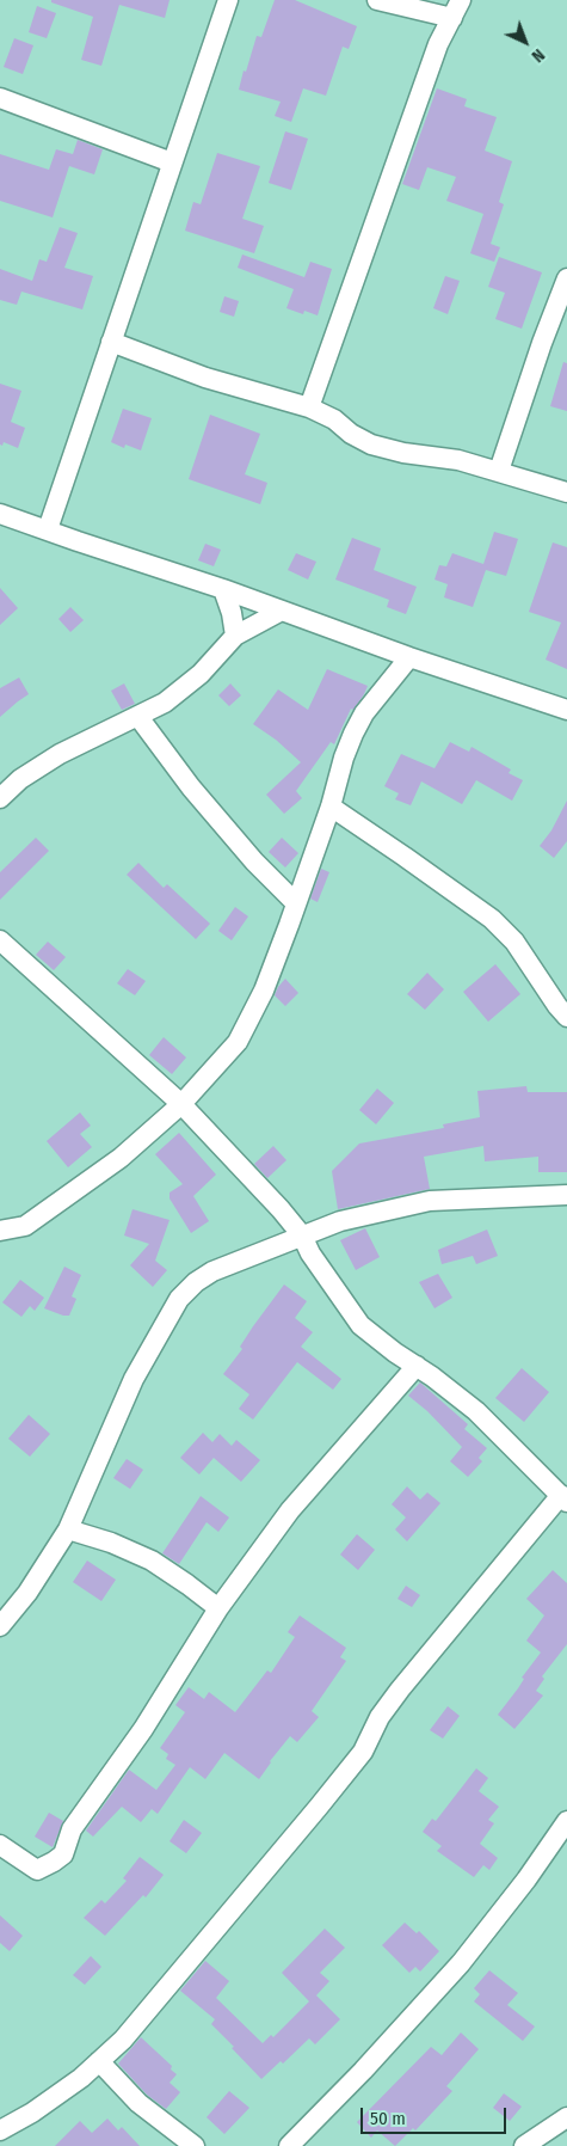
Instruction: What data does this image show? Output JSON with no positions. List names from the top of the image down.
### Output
{
  "scale_bar": "50 m",
  "north": "bottom right"
}
